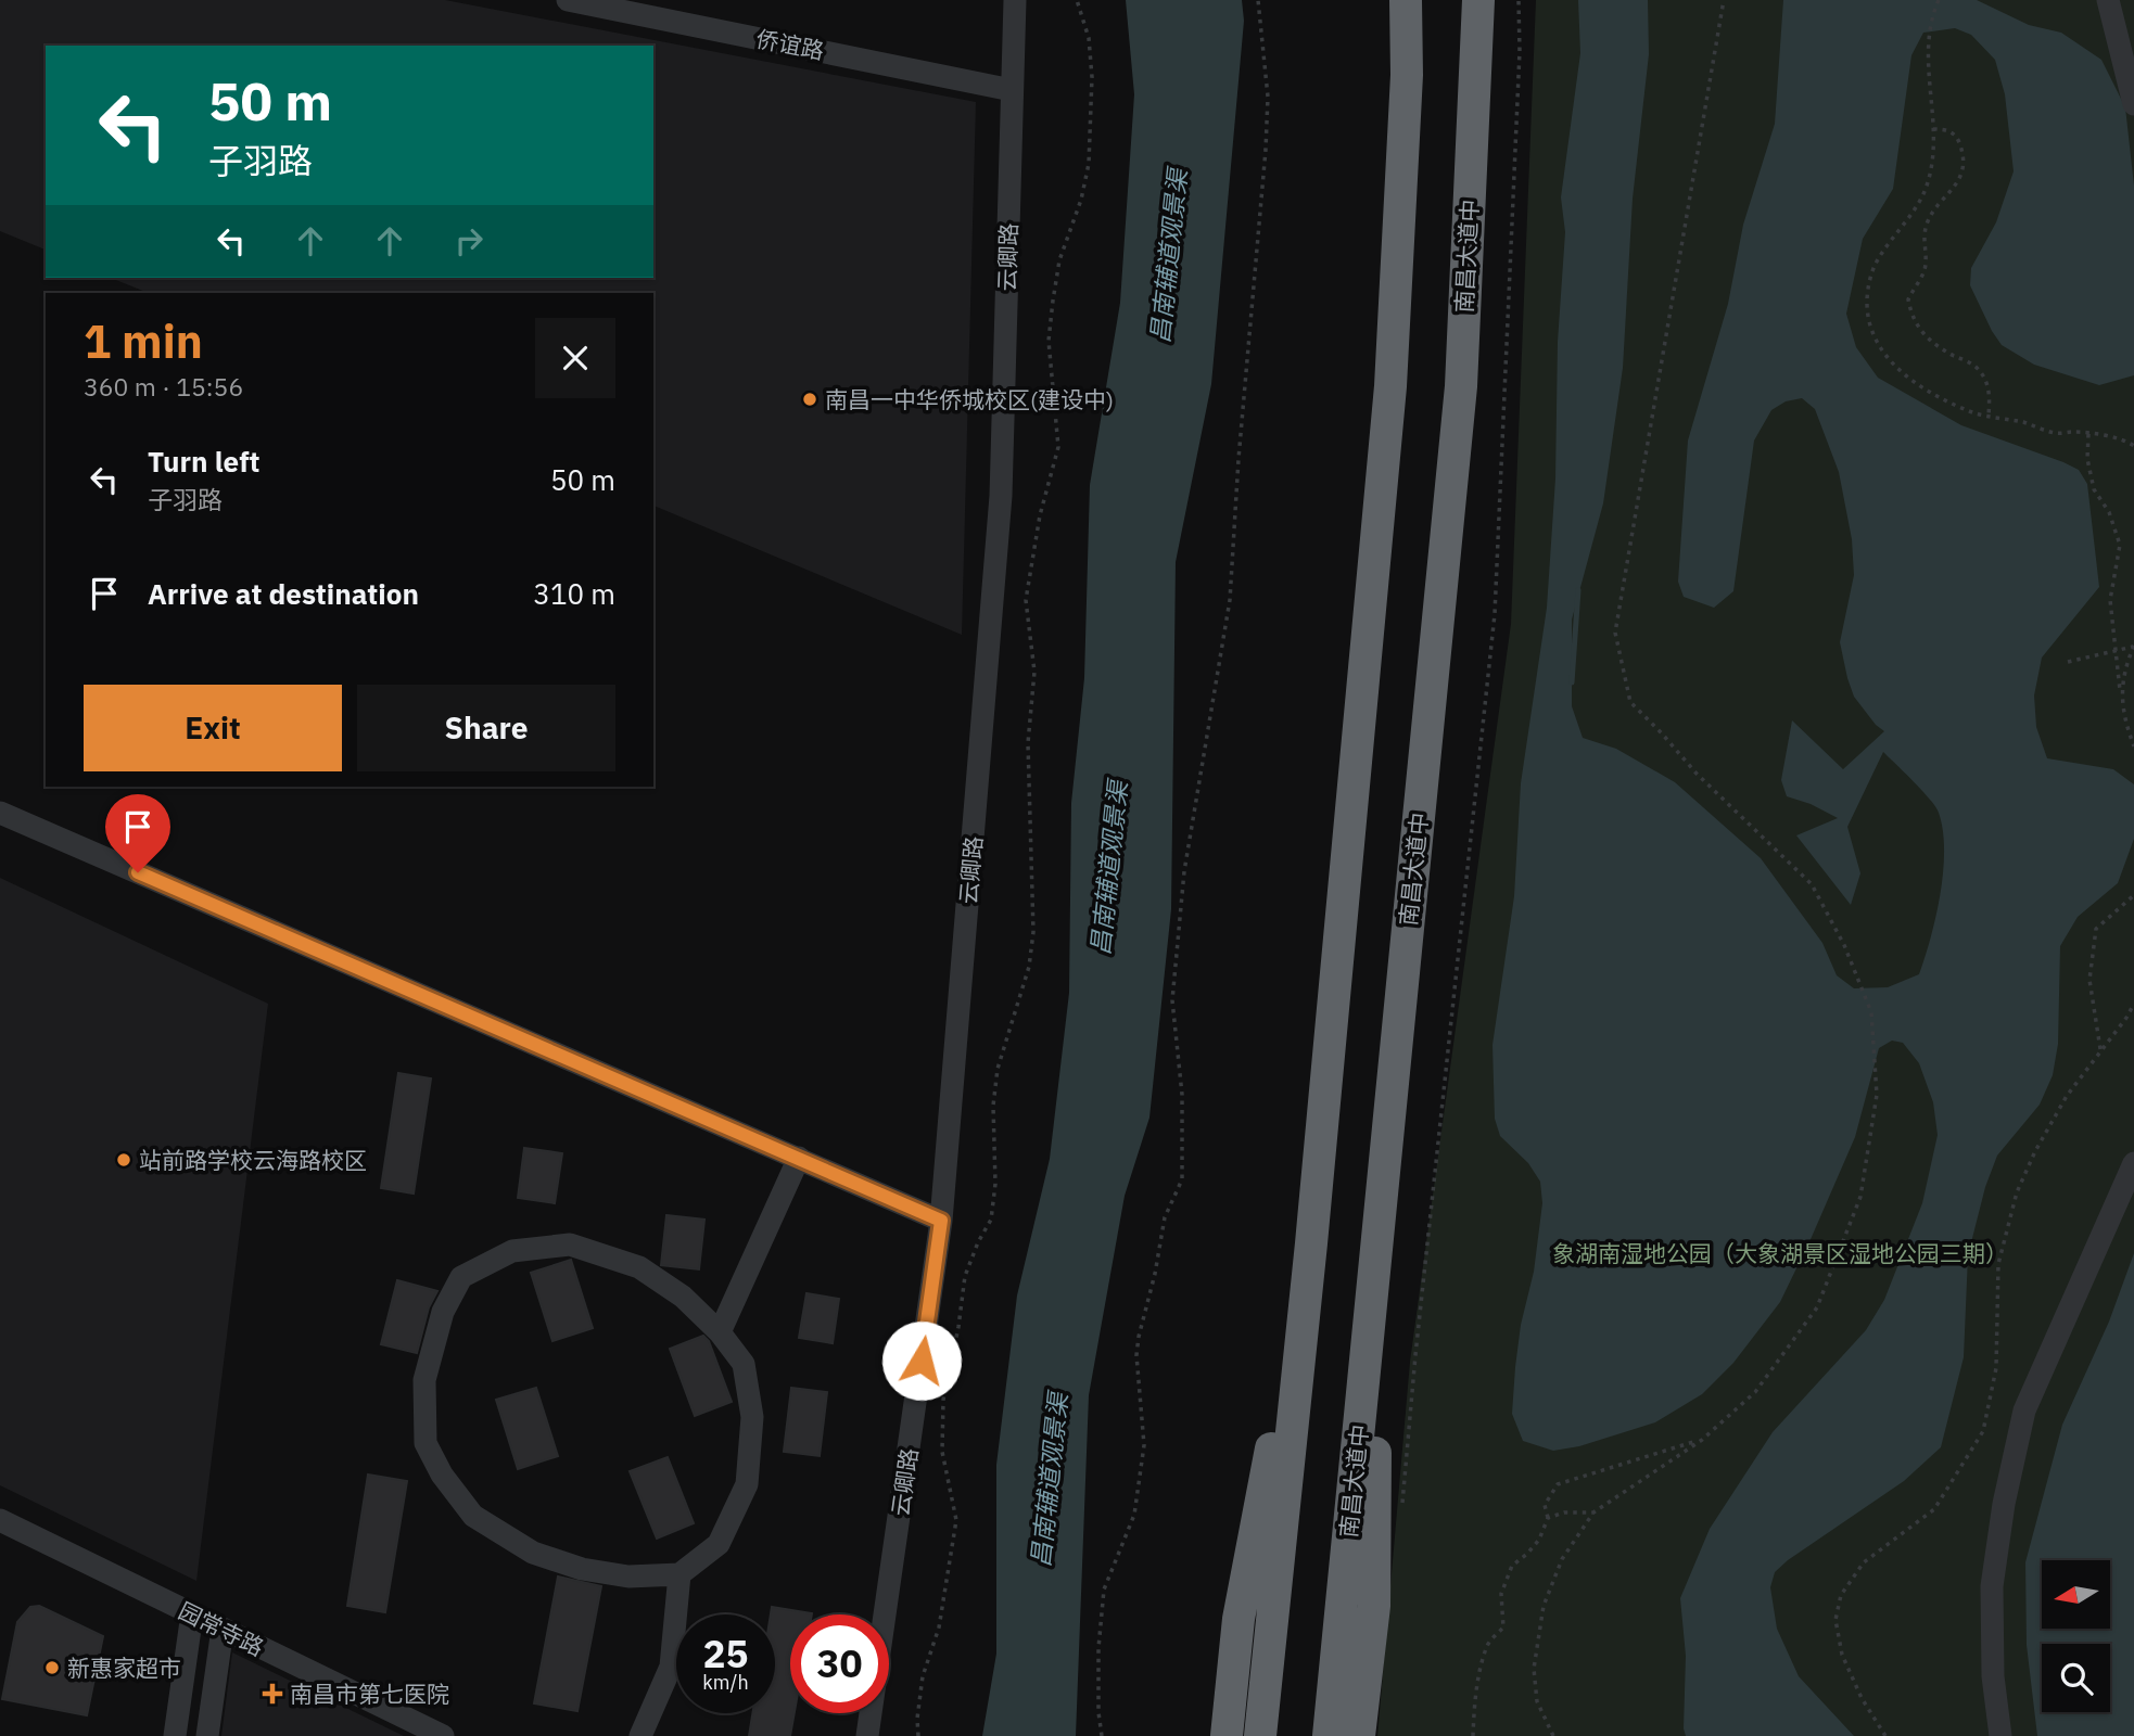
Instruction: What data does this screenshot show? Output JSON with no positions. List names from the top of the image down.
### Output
{
  "streets": {
    "highway": ["南昌大道中"],
    "street": ["侨谊路", "云卿路", "园常寺路"]
  },
  "crossings": [
    ["侨谊路", "云卿路"]
  ],
  "water": ["昌南辅道观景渠"],
  "parks": ["象湖南湿地公园（大象湖景区湿地公园三期）"],
  "places": {
    "other": ["南昌一中华侨城校区(建设中)", "站前路学校云海路校区", "新惠家超市"],
    "health": ["南昌市第七医院"]
  },
  "north": "left",
  "page": {
    "turn": ["50 m", "子羽路"],
    "heading": ["1 min", "360 m · 15:56"],
    "list": [
      {
        "name": "Turn left",
        "note": "子羽路",
        "value": "50 m"
      },
      {
        "name": "Arrive at destination",
        "value": "310 m"
      }
    ],
    "buttons": ["Exit", "Share"],
    "speed": "25 km/h",
    "limit": "30"
  }
}
